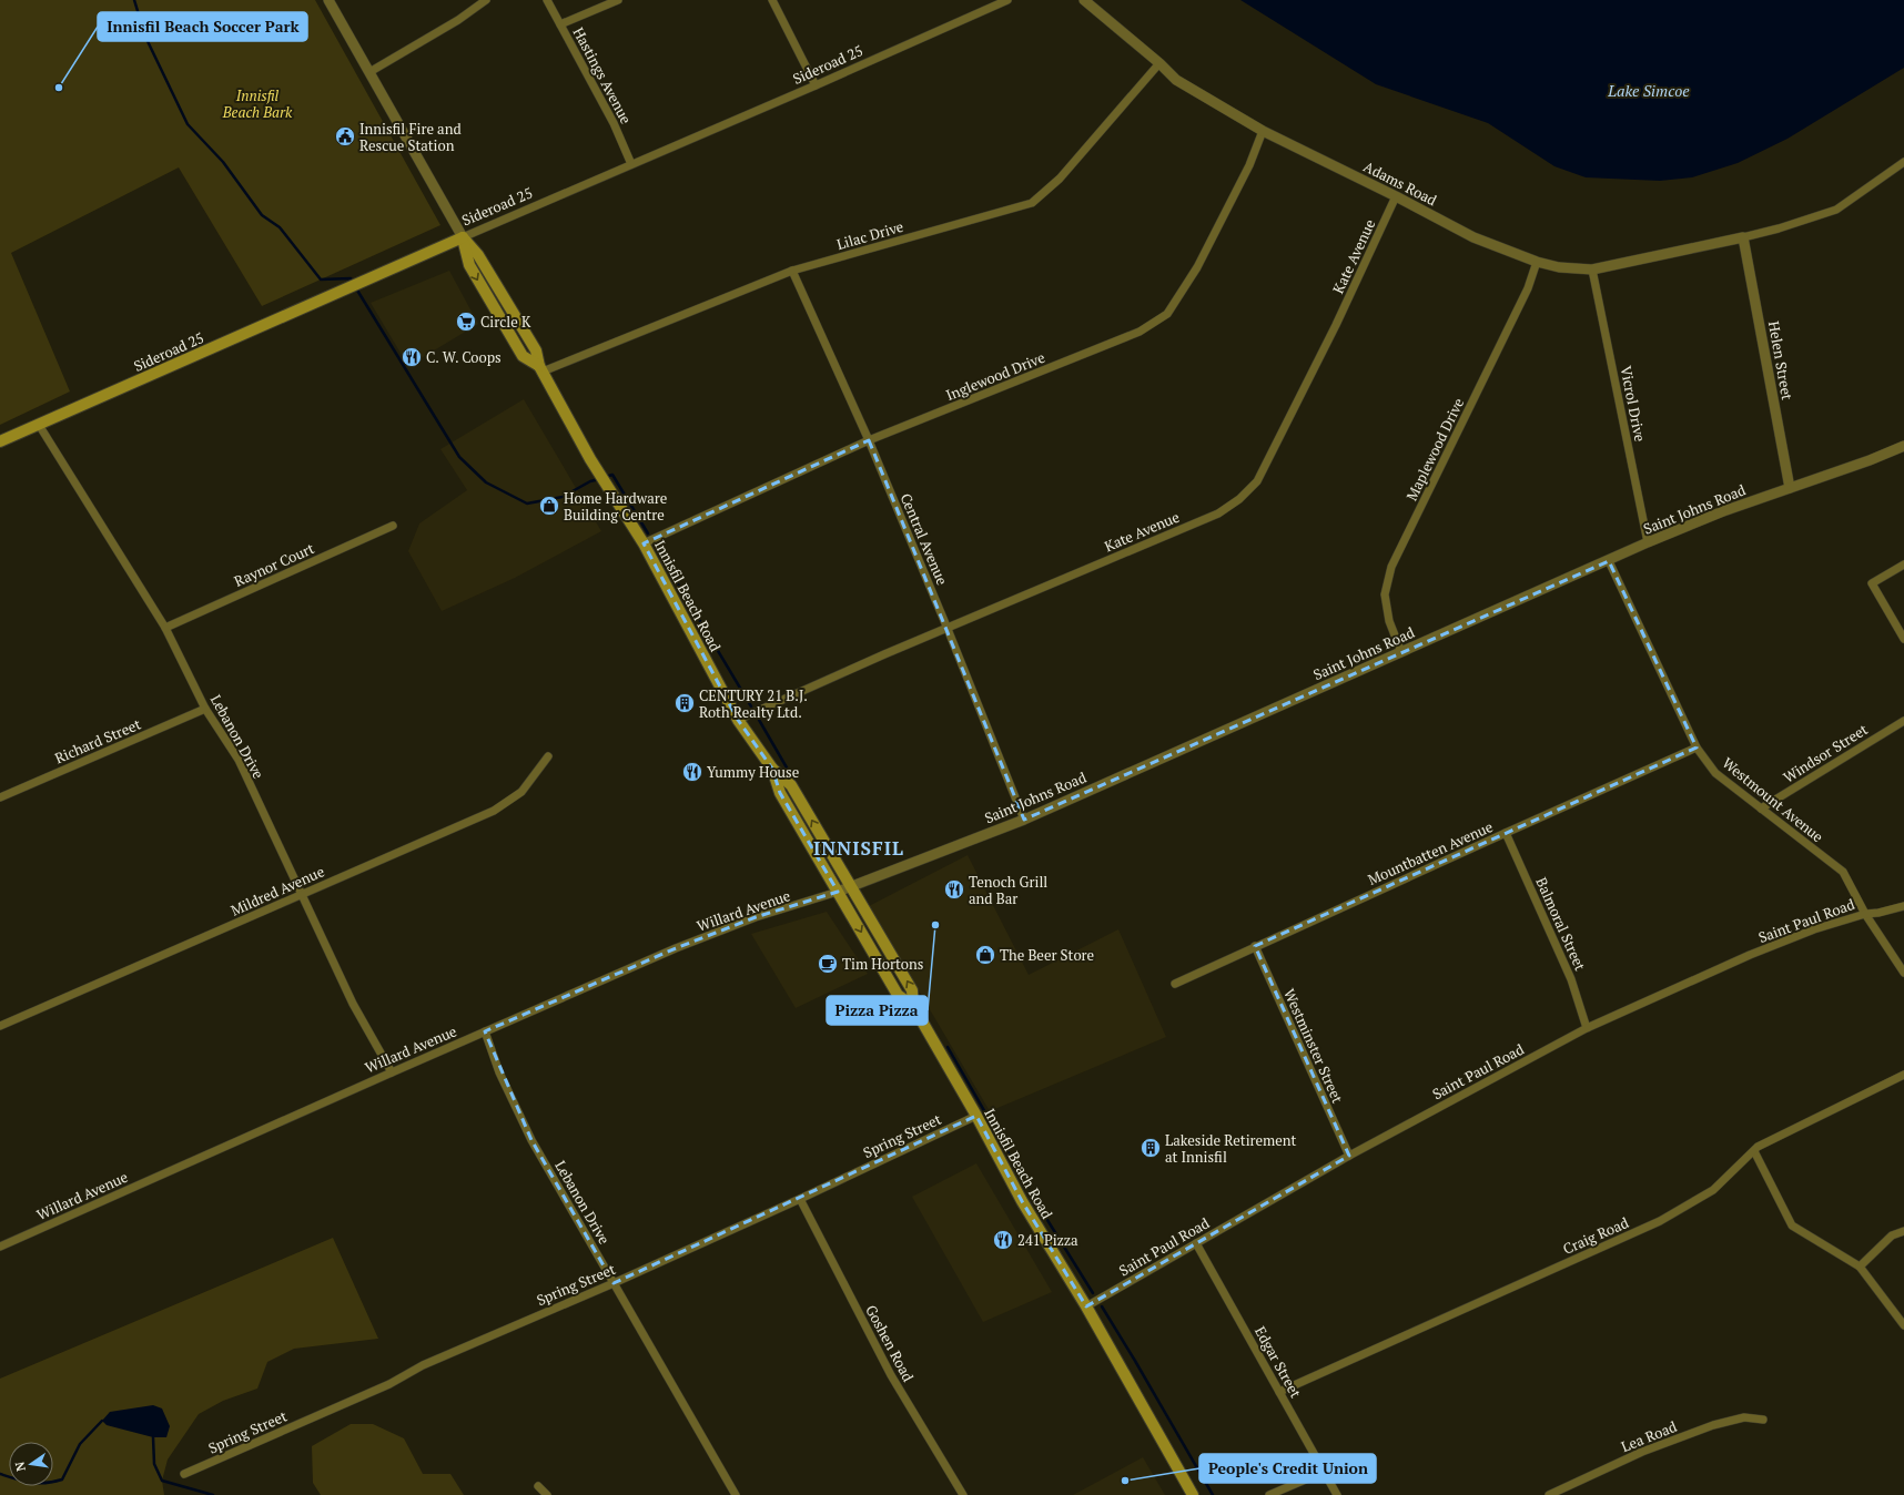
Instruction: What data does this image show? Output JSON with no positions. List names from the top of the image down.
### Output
{
  "streets": {
    "main road": ["Sideroad 25", "Innisfil Beach Road"],
    "street": [
      "Hastings Avenue",
      "Adams Road",
      "Lilac Drive",
      "Kate Avenue",
      "Helen Street",
      "Inglewood Drive",
      "Vicrol Drive",
      "Maplewood Drive",
      "Saint Johns Road",
      "Central Avenue",
      "Raynor Court",
      "Lebanon Drive",
      "Richard Street",
      "Windsor Street",
      "Westmount Avenue",
      "Mountbatten Avenue",
      "Mildred Avenue",
      "Willard Avenue",
      "Saint Paul Road",
      "Balmoral Street",
      "Westminster Street",
      "Spring Street",
      "Craig Road",
      "Goshen Road",
      "Edgar Street",
      "Lea Road"
    ]
  },
  "crossings": [
    ["Sideroad 25", "Hastings Avenue"],
    ["Sideroad 25", "Innisfil Beach Road"],
    ["Sideroad 25", "Lebanon Drive"],
    ["Adams Road", "Lilac Drive"],
    ["Adams Road", "Kate Avenue"],
    ["Adams Road", "Helen Street"],
    ["Adams Road", "Inglewood Drive"],
    ["Adams Road", "Vicrol Drive"],
    ["Adams Road", "Maplewood Drive"],
    ["Lilac Drive", "Central Avenue"],
    ["Lilac Drive", "Innisfil Beach Road"],
    ["Kate Avenue", "Central Avenue"],
    ["Kate Avenue", "Innisfil Beach Road"],
    ["Helen Street", "Saint Johns Road"],
    ["Inglewood Drive", "Central Avenue"],
    ["Inglewood Drive", "Innisfil Beach Road"],
    ["Vicrol Drive", "Saint Johns Road"],
    ["Maplewood Drive", "Saint Johns Road"],
    ["Saint Johns Road", "Central Avenue"],
    ["Saint Johns Road", "Innisfil Beach Road"],
    ["Saint Johns Road", "Westmount Avenue"],
    ["Saint Johns Road", "Willard Avenue"],
    ["Raynor Court", "Lebanon Drive"],
    ["Innisfil Beach Road", "Willard Avenue"],
    ["Innisfil Beach Road", "Saint Paul Road"],
    ["Innisfil Beach Road", "Spring Street"],
    ["Lebanon Drive", "Richard Street"],
    ["Lebanon Drive", "Mildred Avenue"],
    ["Lebanon Drive", "Willard Avenue"],
    ["Lebanon Drive", "Spring Street"],
    ["Windsor Street", "Westmount Avenue"],
    ["Westmount Avenue", "Mountbatten Avenue"],
    ["Westmount Avenue", "Saint Paul Road"],
    ["Mountbatten Avenue", "Balmoral Street"],
    ["Mountbatten Avenue", "Westminster Street"],
    ["Saint Paul Road", "Balmoral Street"],
    ["Saint Paul Road", "Westminster Street"],
    ["Saint Paul Road", "Edgar Street"],
    ["Spring Street", "Goshen Road"],
    ["Craig Road", "Edgar Street"]
  ],
  "districts": ["INNISFIL"],
  "water": ["Lake Simcoe"],
  "parks": ["Innisfil Beach Bark"],
  "places": {
    "other": ["Innisfil Beach Soccer Park", "Pizza Pizza", "People's Credit Union"],
    "public building": ["Innisfil Fire and Rescue Station"],
    "supermarket": ["Circle K"],
    "restaurant": [
      "C. W. Coops",
      "Yummy House",
      "Tenoch Grill and Bar",
      "241 Pizza"
    ],
    "shop": ["Home Hardware Building Centre", "The Beer Store"],
    "building": ["CENTURY 21 B.J. Roth Realty Ltd.", "Lakeside Retirement at Innisfil"],
    "cafe": ["Tim Hortons"]
  },
  "north": "left"
}
